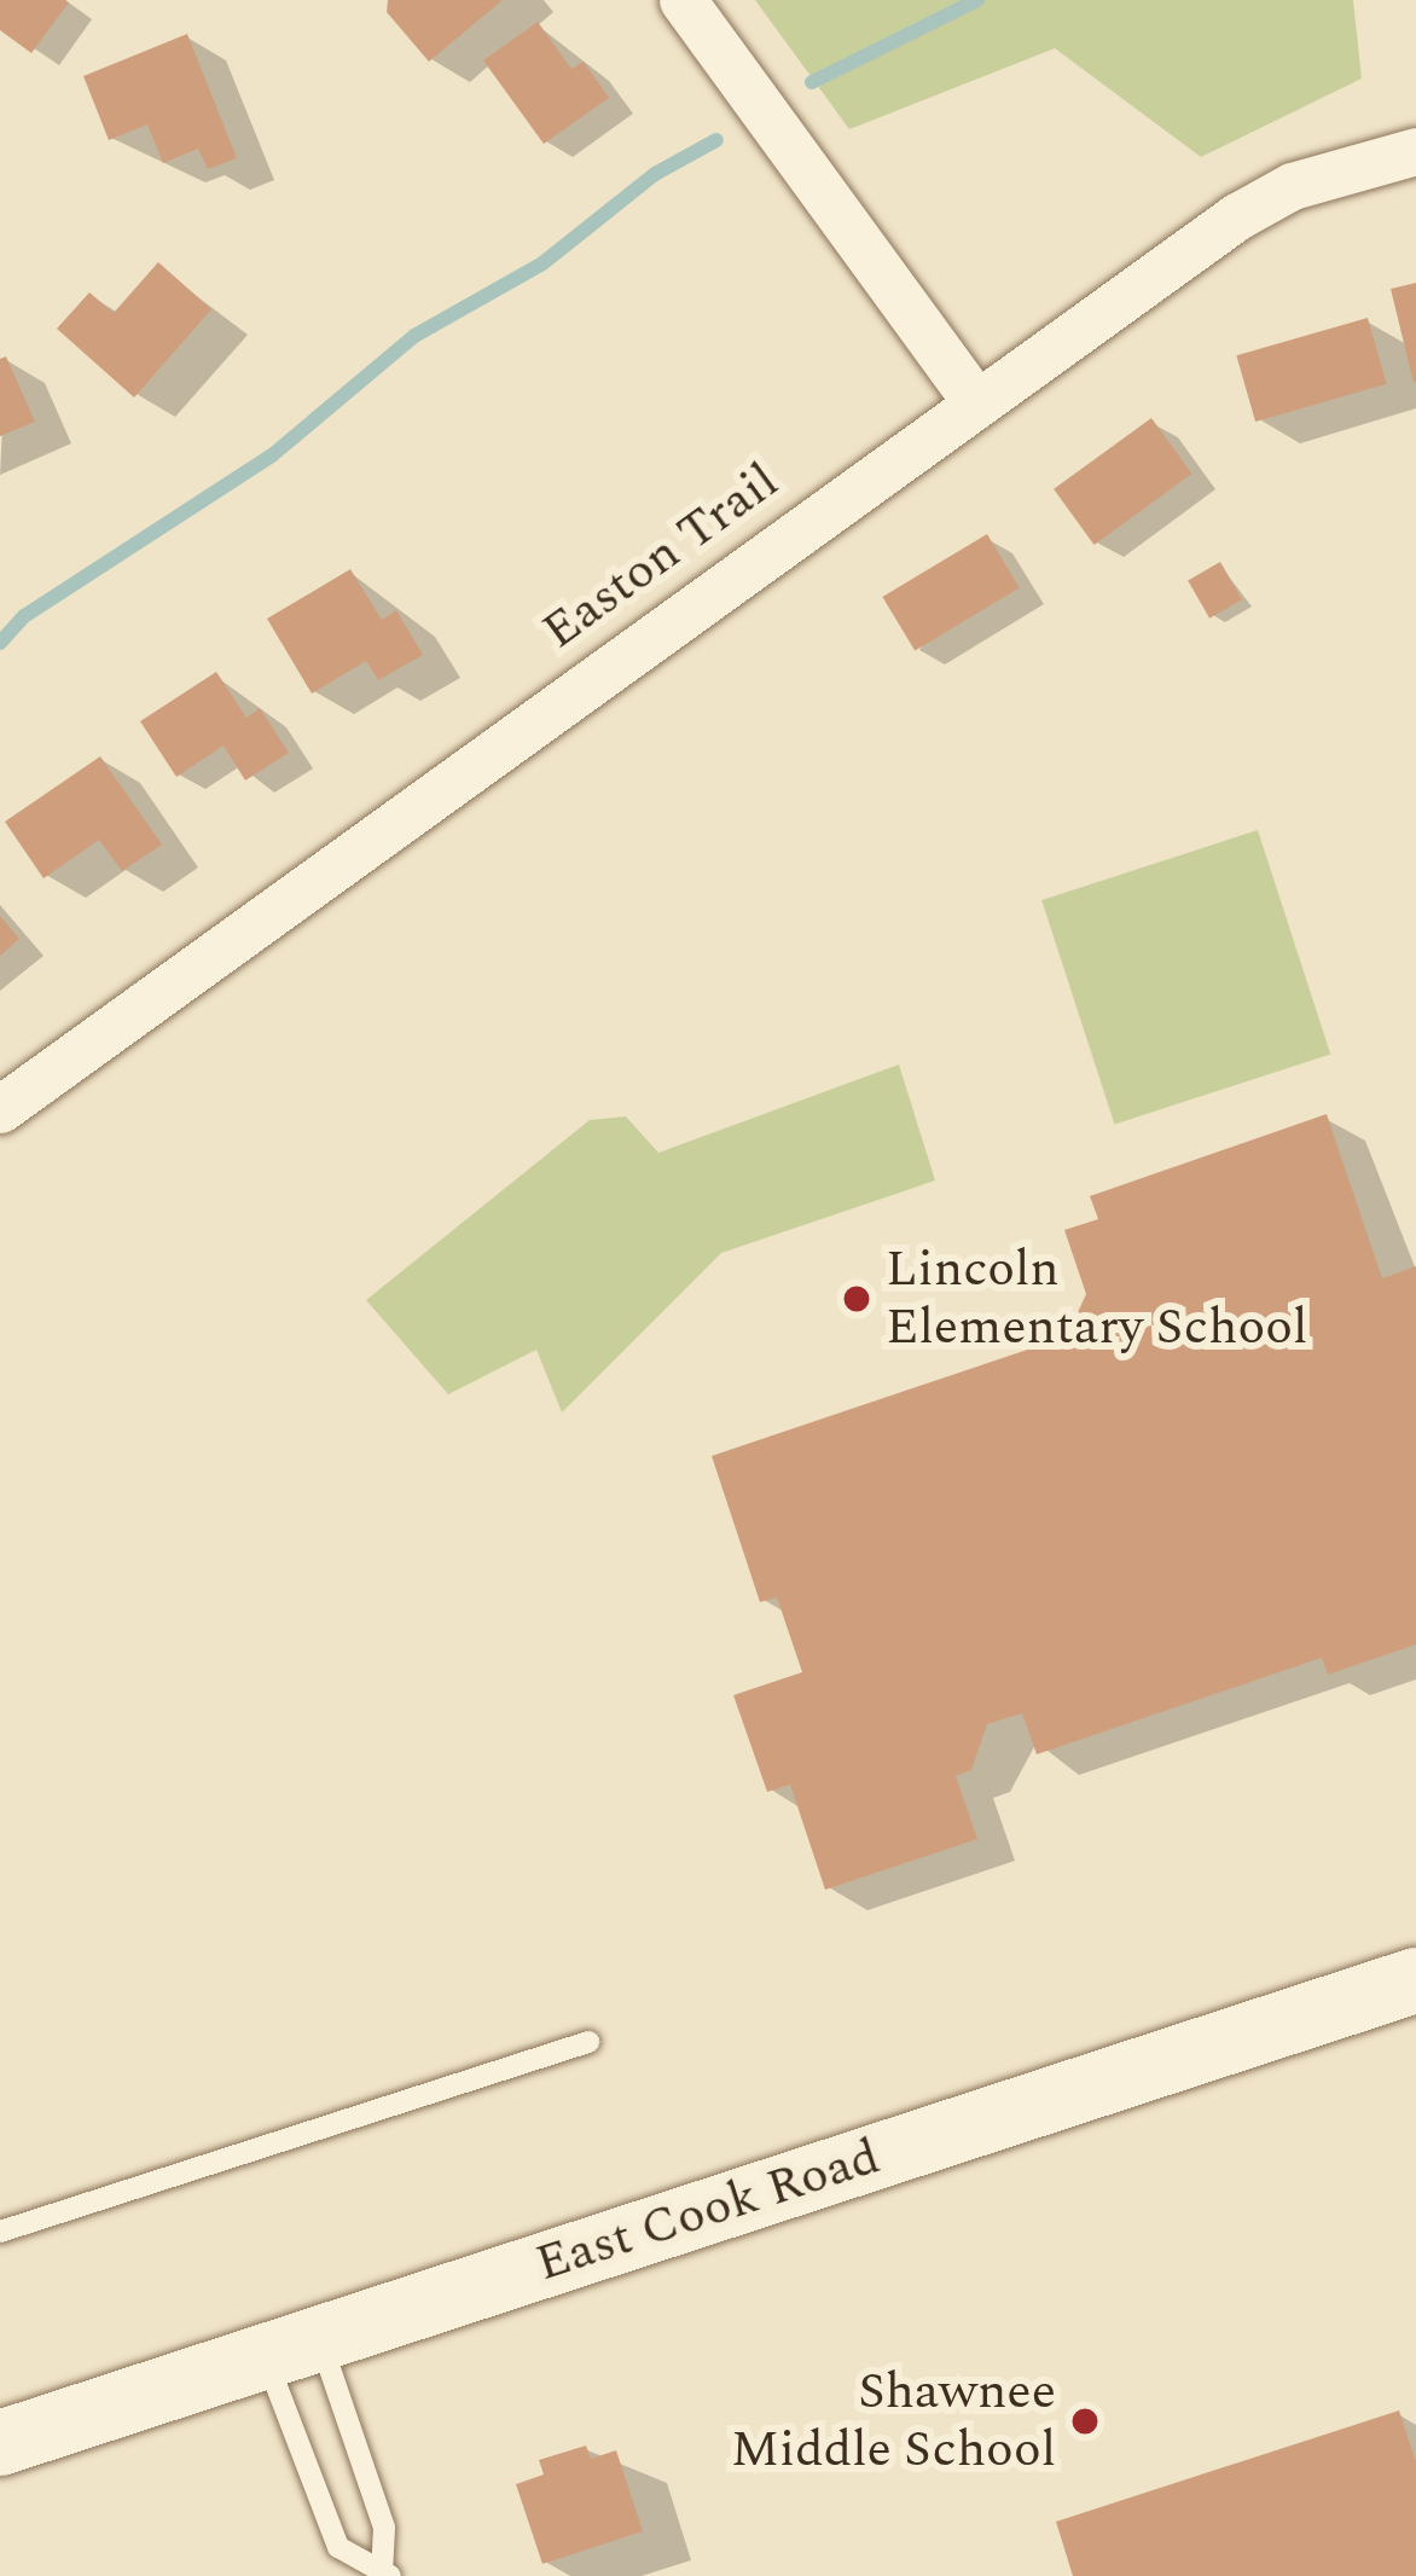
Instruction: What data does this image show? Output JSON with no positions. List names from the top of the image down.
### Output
{
  "streets": {
    "main road": ["East Cook Road"],
    "street": ["Easton Trail"]
  },
  "places": ["Lincoln Elementary School", "Shawnee Middle School"]
}
